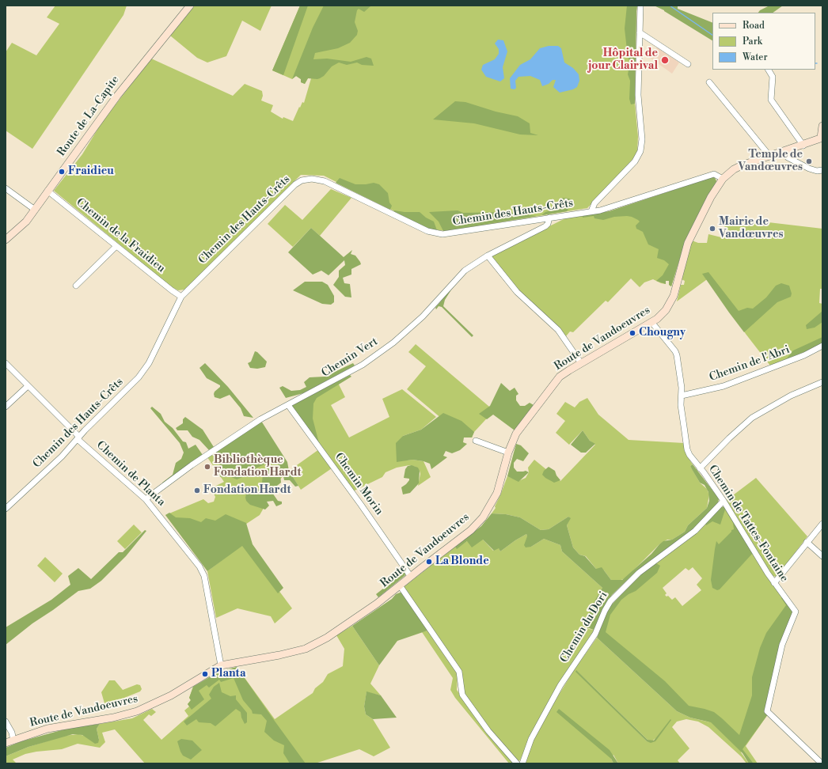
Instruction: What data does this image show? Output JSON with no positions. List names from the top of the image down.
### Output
{
  "streets": {
    "main road": ["Route de La-Capite", "Route de Vandoeuvres"],
    "street": [
      "Chemin des Hauts-Crêts",
      "Chemin de la Fraidieu",
      "Chemin Vert",
      "Chemin de l'Abri",
      "Chemin de Planta",
      "Chemin Morin",
      "Chemin de Tattes-Fontaine",
      "Chemin du Dori"
    ]
  },
  "crossings": [
    ["Route de La-Capite", "Chemin de la Fraidieu"],
    ["Chemin des Hauts-Crêts", "Chemin de la Fraidieu"],
    ["Chemin des Hauts-Crêts", "Route de Vandoeuvres"],
    ["Chemin des Hauts-Crêts", "Chemin Vert"],
    ["Chemin des Hauts-Crêts", "Chemin de Planta"],
    ["Route de Vandoeuvres", "Chemin de Planta"],
    ["Route de Vandoeuvres", "Chemin Morin"],
    ["Route de Vandoeuvres", "Chemin de Tattes-Fontaine"],
    ["Chemin Vert", "Chemin de Planta"],
    ["Chemin Vert", "Chemin Morin"],
    ["Chemin de l'Abri", "Chemin de Tattes-Fontaine"],
    ["Chemin de Tattes-Fontaine", "Chemin du Dori"]
  ],
  "places": [
    "Hôpital de jour Clairival",
    "Temple de Vandœuvres",
    "Fraidieu",
    "Mairie de Vandœuvres",
    "Chougny",
    "Bibliothèque Fondation Hardt",
    "Fondation Hardt",
    "La Blonde",
    "Planta"
  ],
  "legend": ["Road", "Park", "Water"]
}
